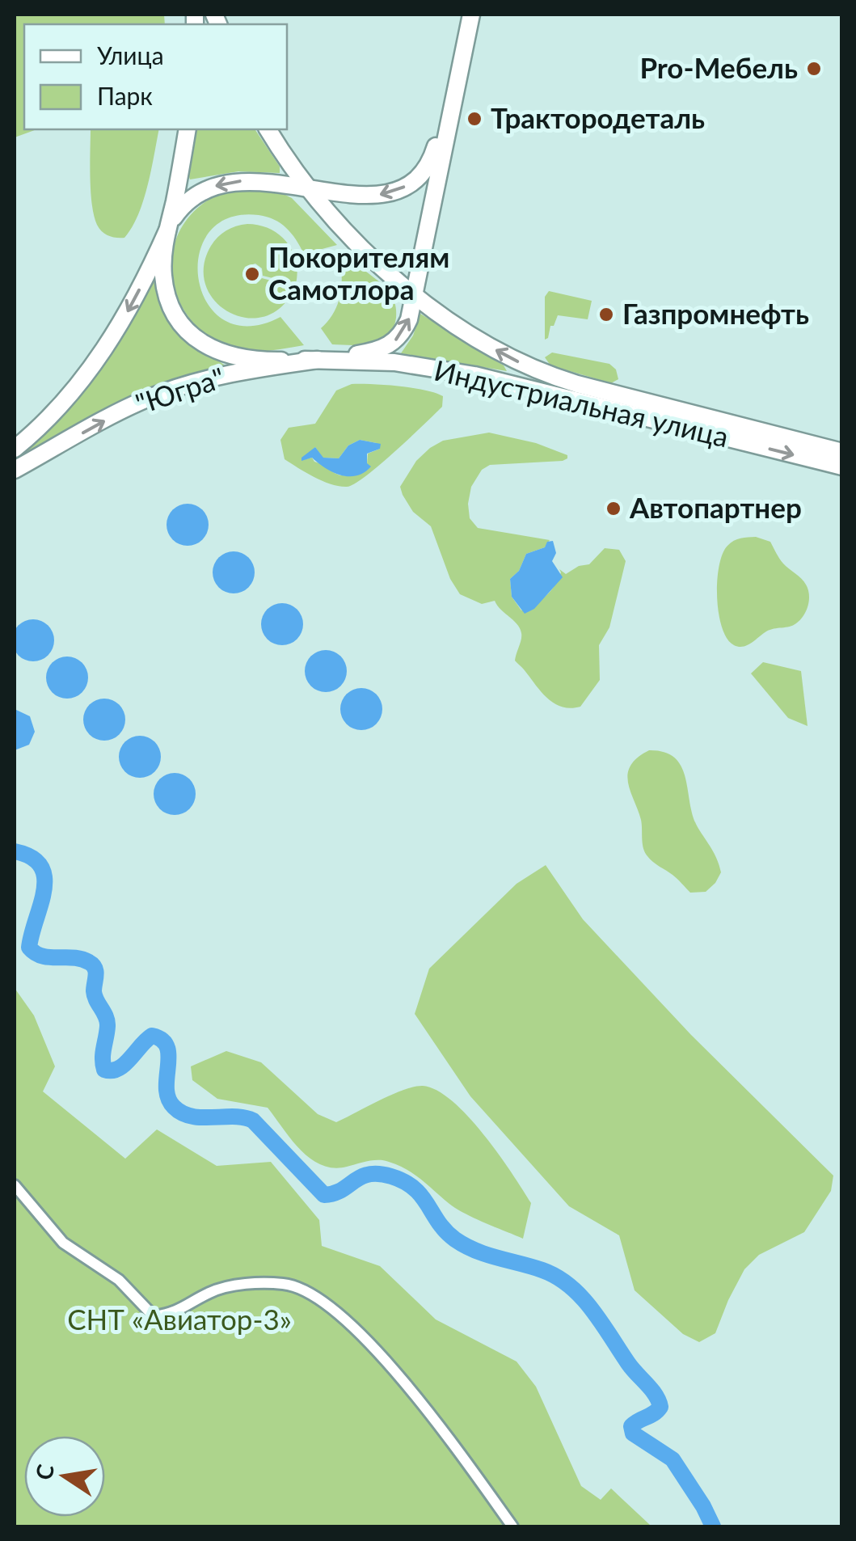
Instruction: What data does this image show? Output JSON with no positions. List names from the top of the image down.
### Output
{
  "streets": {
    "main road": ["\"Югра\"", "Индустриальная улица"]
  },
  "crossings": [
    ["\"Югра\"", "Индустриальная улица"]
  ],
  "one_way": ["\"Югра\""],
  "parks": ["СНТ «Авиатор-3»"],
  "places": [
    "Pro-Мебель",
    "Трактородеталь",
    "Покорителям Самотлора",
    "Газпромнефть",
    "Автопартнер"
  ],
  "legend": ["Улица", "Парк"],
  "north": "left"
}
